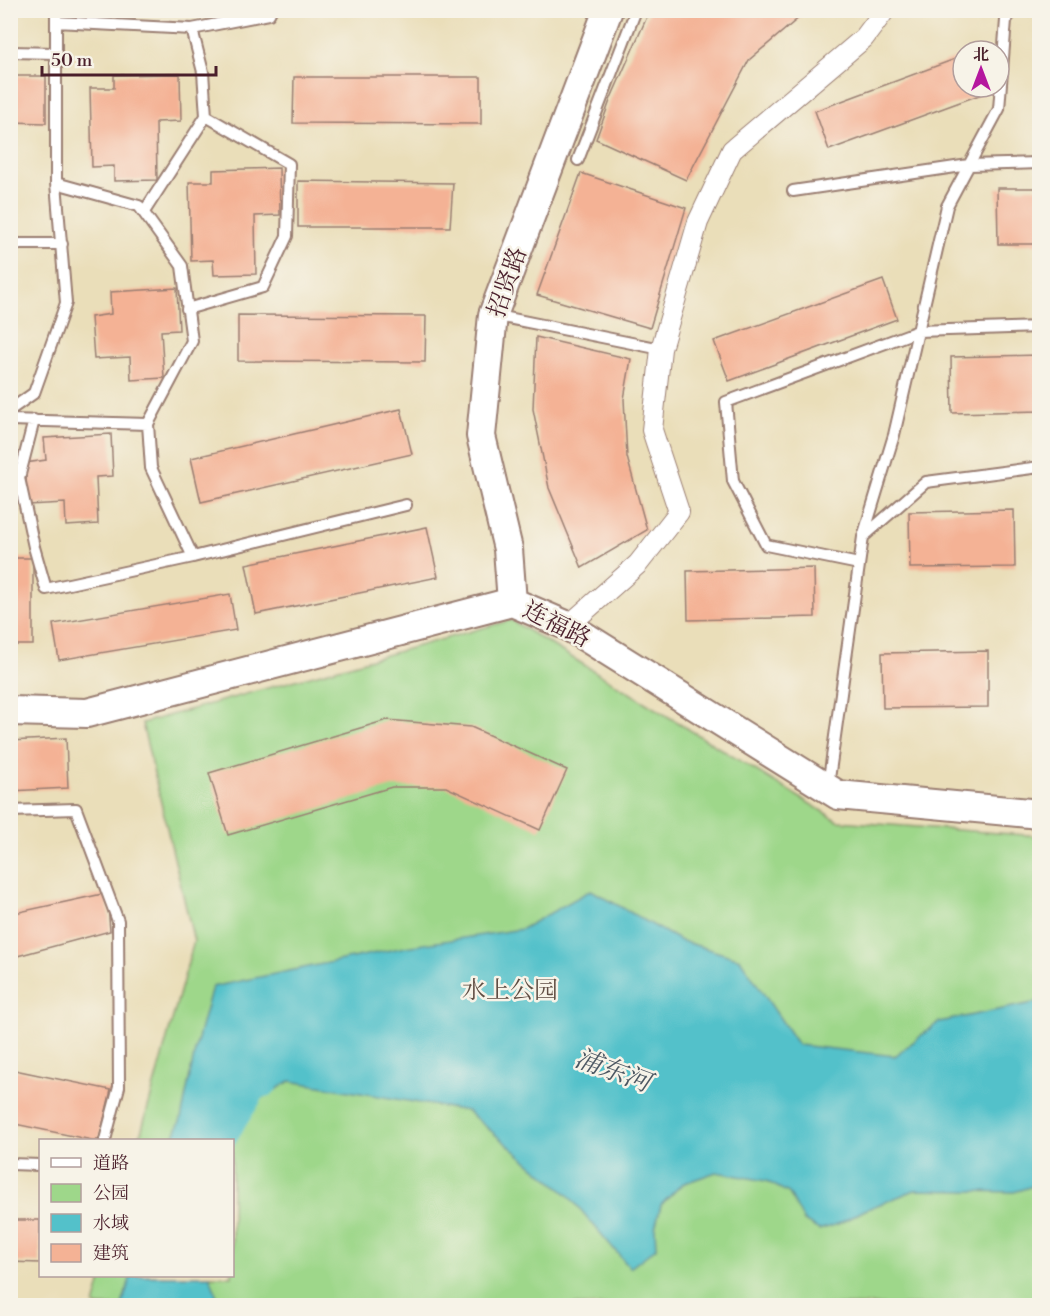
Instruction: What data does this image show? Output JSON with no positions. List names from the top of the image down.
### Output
{
  "streets": {
    "street": ["招贤路", "连福路"]
  },
  "crossings": [
    ["招贤路", "连福路"]
  ],
  "water": ["浦东河"],
  "parks": ["水上公园"],
  "legend": [
    "道路",
    "公园",
    "水域",
    "建筑"
  ],
  "scale_bar": "50 m",
  "north": "top"
}
